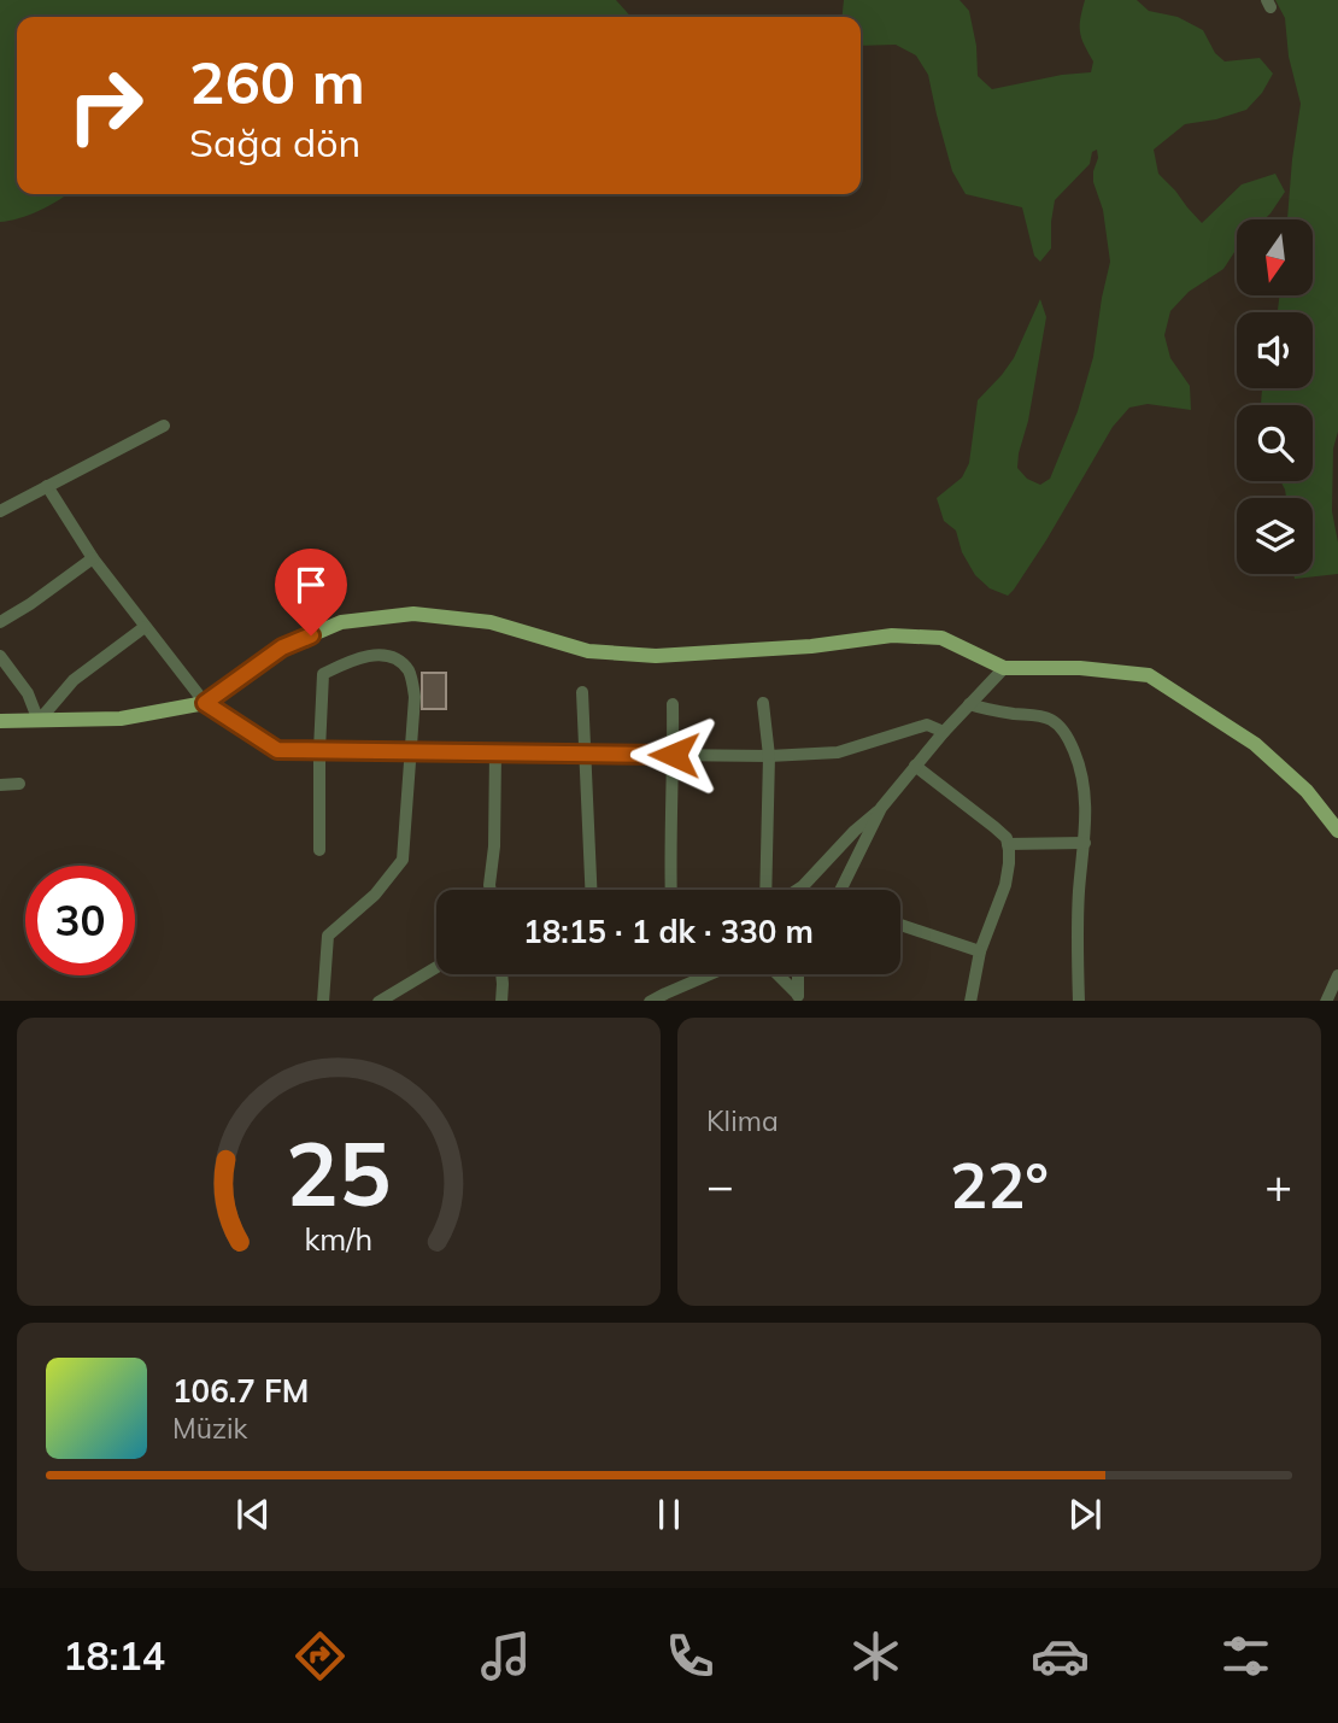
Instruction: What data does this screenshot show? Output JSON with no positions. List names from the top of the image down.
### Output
{
  "north": "bottom",
  "page": {
    "turn": ["260 m", "Sağa dön"],
    "limit": "30",
    "trip": "18:15 · 1 dk · 330 m",
    "tile": "Klima",
    "heat": ["−", "22°", "+"],
    "song": ["106.7 FM", "Müzik"],
    "tabs": "18:14",
    "gauge": ["25", "km/h"]
  }
}
